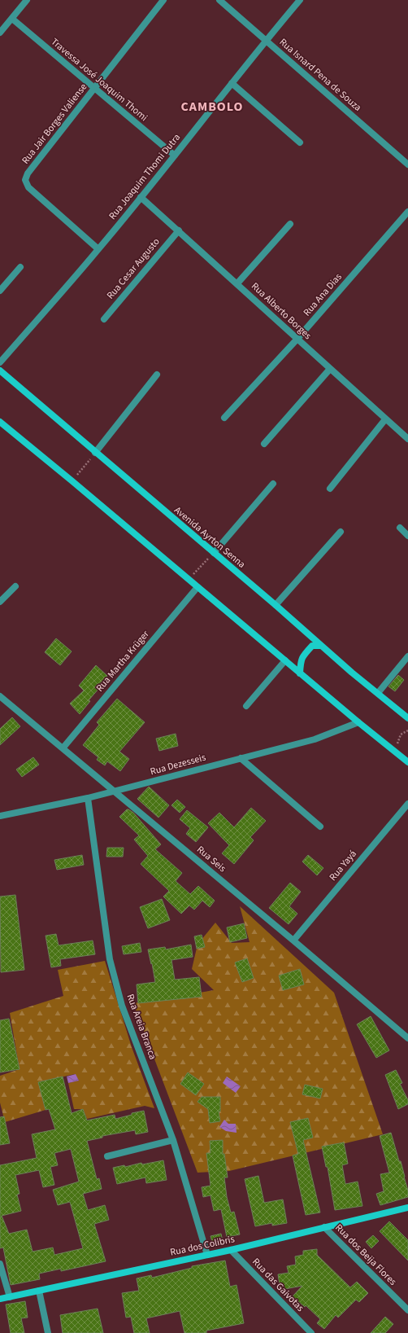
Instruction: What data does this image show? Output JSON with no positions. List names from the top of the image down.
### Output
{
  "streets": {
    "street": [
      "Rua Isnard Pena de Souza",
      "Travessa José Joaquim Thomi",
      "Rua Jair Borges Valiense",
      "Rua Joaquim Thomi Dutra",
      "Rua Cesar Augusto",
      "Rua Ana Dias",
      "Rua Alberto Borges",
      "Avenida Ayrton Senna",
      "Rua Martha Krüger",
      "Rua Dezesseis",
      "Rua Seis",
      "Rua Yayá",
      "Rua Areia Branca",
      "Rua dos Colibris",
      "Rua dos Beija Flores",
      "Rua das Gaivotas"
    ]
  },
  "crossings": [
    ["Rua Isnard Pena de Souza", "Rua Joaquim Thomi Dutra"],
    ["Travessa José Joaquim Thomi", "Rua Jair Borges Valiense"],
    ["Travessa José Joaquim Thomi", "Rua Joaquim Thomi Dutra"],
    ["Rua Jair Borges Valiense", "Rua Joaquim Thomi Dutra"],
    ["Rua Joaquim Thomi Dutra", "Rua Alberto Borges"],
    ["Rua Cesar Augusto", "Rua Alberto Borges"],
    ["Rua Ana Dias", "Rua Alberto Borges"],
    ["Rua Martha Krüger", "Rua Seis"],
    ["Rua Dezesseis", "Rua Seis"],
    ["Rua Dezesseis", "Rua Areia Branca"],
    ["Rua Seis", "Rua Yayá"],
    ["Rua Areia Branca", "Rua dos Colibris"],
    ["Rua dos Colibris", "Rua dos Beija Flores"],
    ["Rua dos Colibris", "Rua das Gaivotas"]
  ],
  "districts": ["CAMBOLO"]
}
